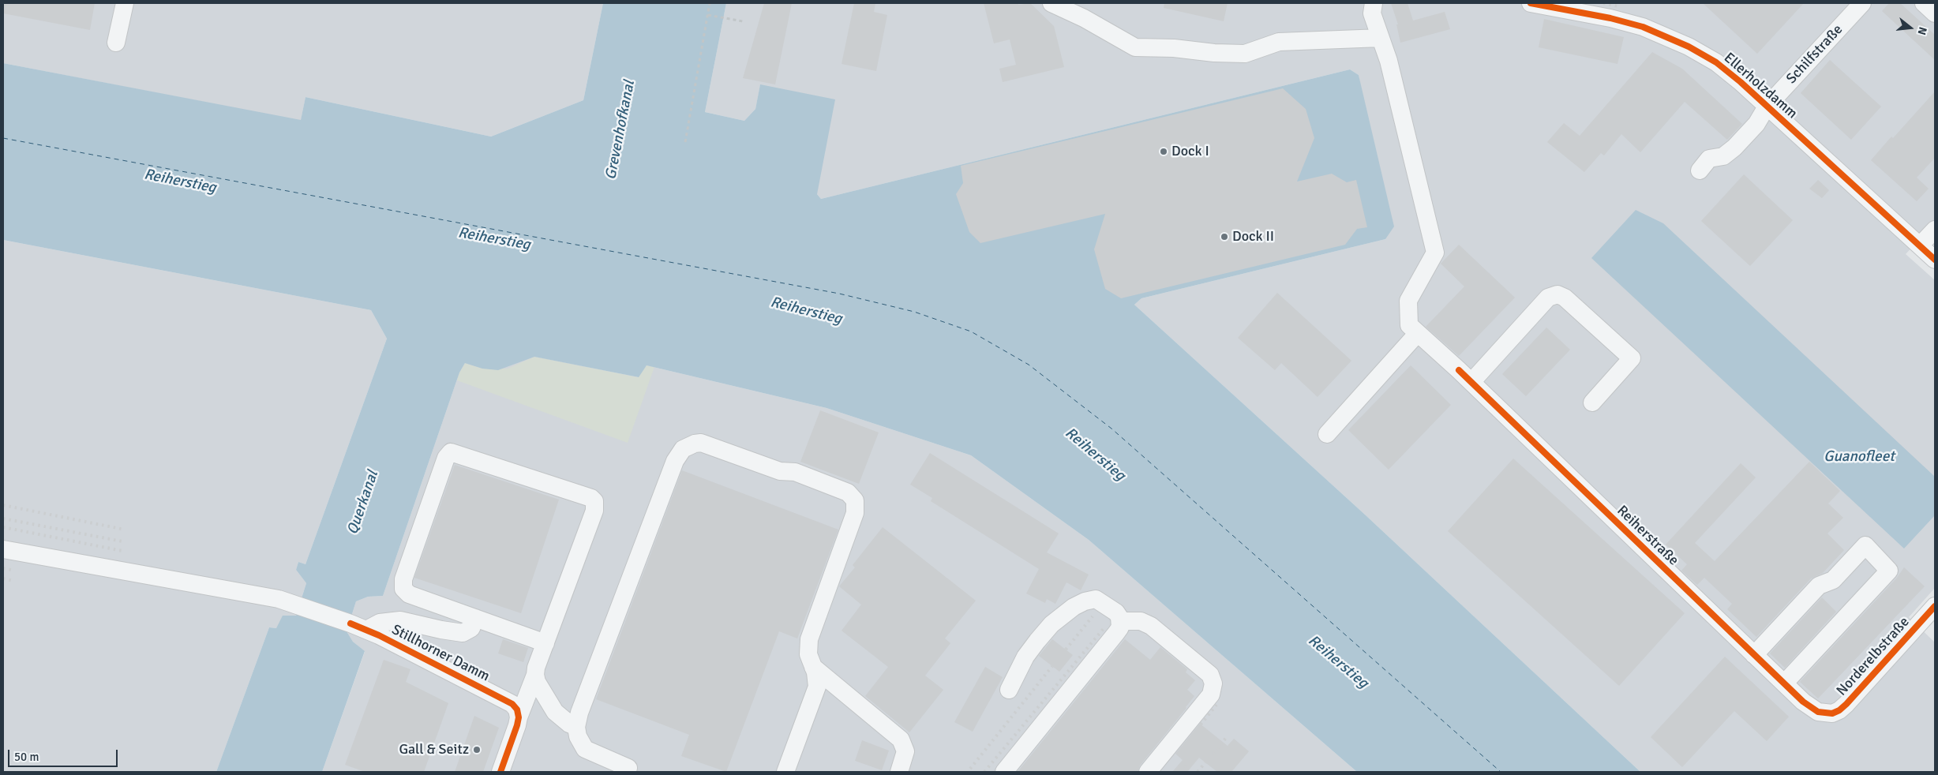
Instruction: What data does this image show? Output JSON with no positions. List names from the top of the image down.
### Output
{
  "streets": {
    "street": [
      "Schilfstraße",
      "Ellerholzdamm",
      "Reiherstraße",
      "Stillhorner Damm",
      "Norderelbstraße"
    ]
  },
  "crossings": [
    ["Schilfstraße", "Ellerholzdamm"],
    ["Reiherstraße", "Norderelbstraße"]
  ],
  "water": [
    "Grevenhofkanal",
    "Reiherstieg",
    "Guanofleet",
    "Querkanal"
  ],
  "places": ["Dock I", "Dock II", "Gall & Seitz"],
  "scale_bar": "50 m",
  "north": "right"
}
